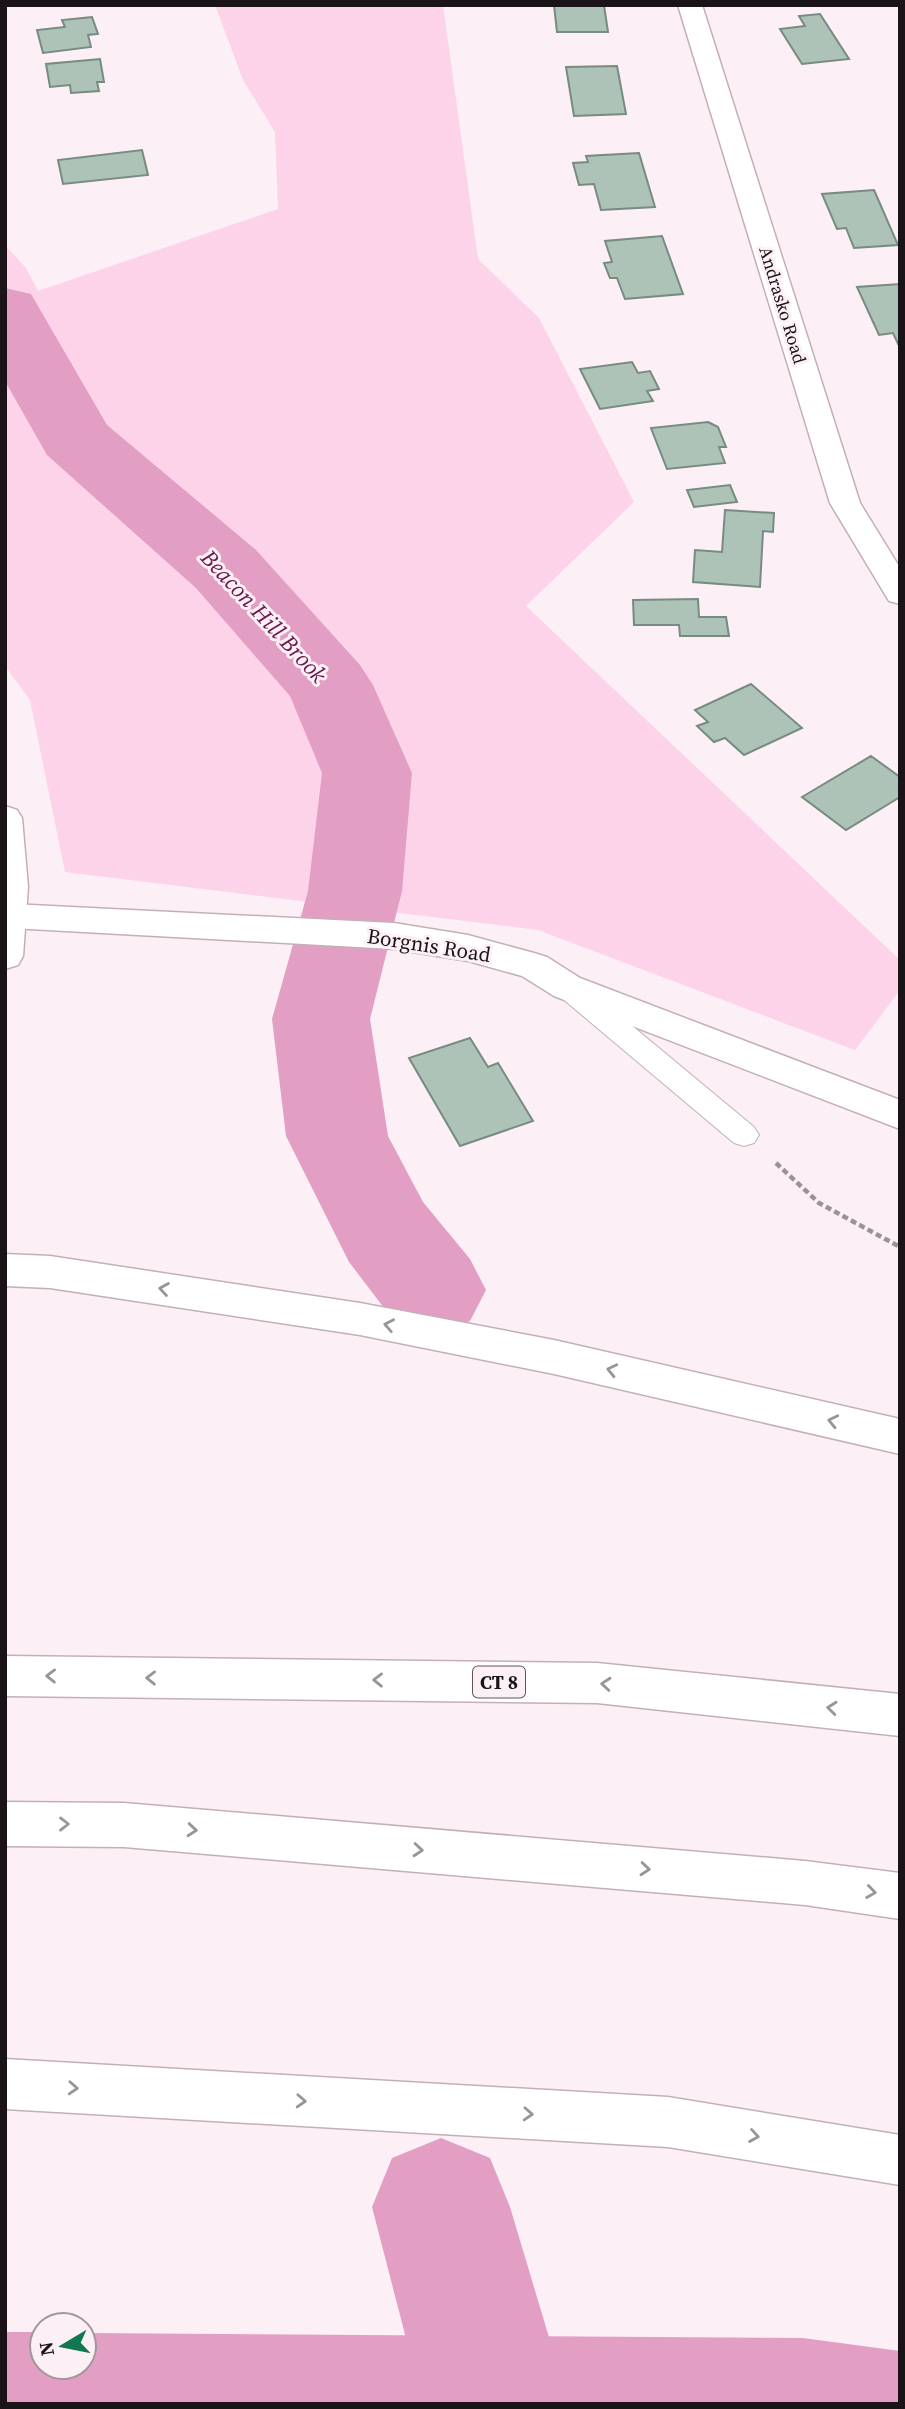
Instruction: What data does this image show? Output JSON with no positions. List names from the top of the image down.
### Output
{
  "streets": {
    "main road": ["Andrasko Road", "Borgnis Road", "CT 8"]
  },
  "water": ["Beacon Hill Brook"],
  "north": "left"
}
